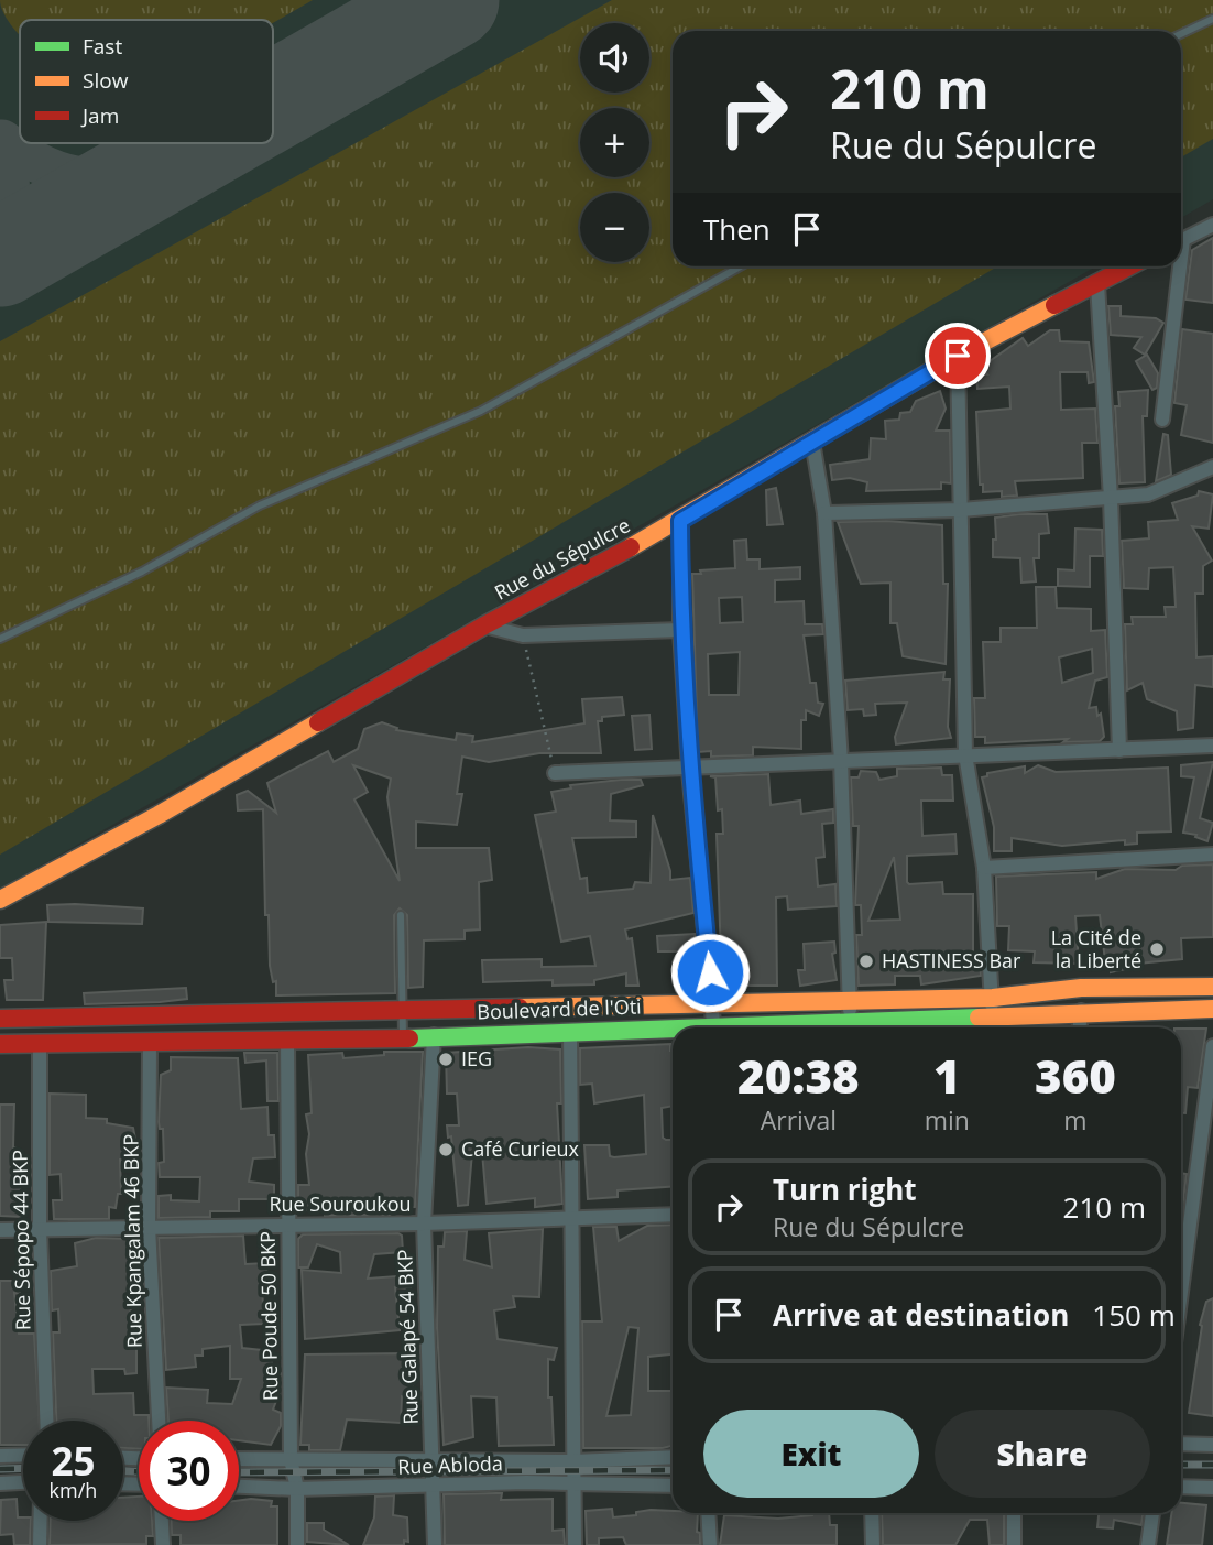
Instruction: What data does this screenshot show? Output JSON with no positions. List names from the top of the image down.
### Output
{
  "streets": {
    "main road": ["Rue du Sépulcre", "Boulevard de l'Oti"],
    "street": [
      "Rue Souroukou",
      "Rue Sépopo 44 BKP",
      "Rue Kpangalam 46 BKP",
      "Rue Poude 50 BKP",
      "Rue Galapé 54 BKP",
      "Rue Abloda"
    ]
  },
  "crossings": [
    ["Boulevard de l'Oti", "Rue Sépopo 44 BKP"],
    ["Boulevard de l'Oti", "Rue Kpangalam 46 BKP"],
    ["Boulevard de l'Oti", "Rue Poude 50 BKP"],
    ["Boulevard de l'Oti", "Rue Galapé 54 BKP"],
    ["Rue Souroukou", "Rue Sépopo 44 BKP"],
    ["Rue Souroukou", "Rue Kpangalam 46 BKP"],
    ["Rue Souroukou", "Rue Poude 50 BKP"],
    ["Rue Souroukou", "Rue Galapé 54 BKP"],
    ["Rue Poude 50 BKP", "Rue Abloda"],
    ["Rue Galapé 54 BKP", "Rue Abloda"]
  ],
  "places": [
    "La Cité de la Liberté",
    "HASTINESS Bar",
    "IEG",
    "Café Curieux"
  ],
  "legend": ["Fast", "Slow", "Jam"],
  "page": {
    "map_buttons": ["+", "−"],
    "turn": ["210 m", "Rue du Sépulcre"],
    "then": "Then",
    "eta": [
      "20:38",
      "Arrival",
      "1",
      "min",
      "360",
      "m"
    ],
    "list": [
      {
        "name": "Turn right",
        "note": "Rue du Sépulcre",
        "value": "210 m"
      },
      {
        "name": "Arrive at destination",
        "value": "150 m"
      }
    ],
    "buttons": ["Exit", "Share"],
    "speed": "25 km/h",
    "limit": "30"
  }
}
